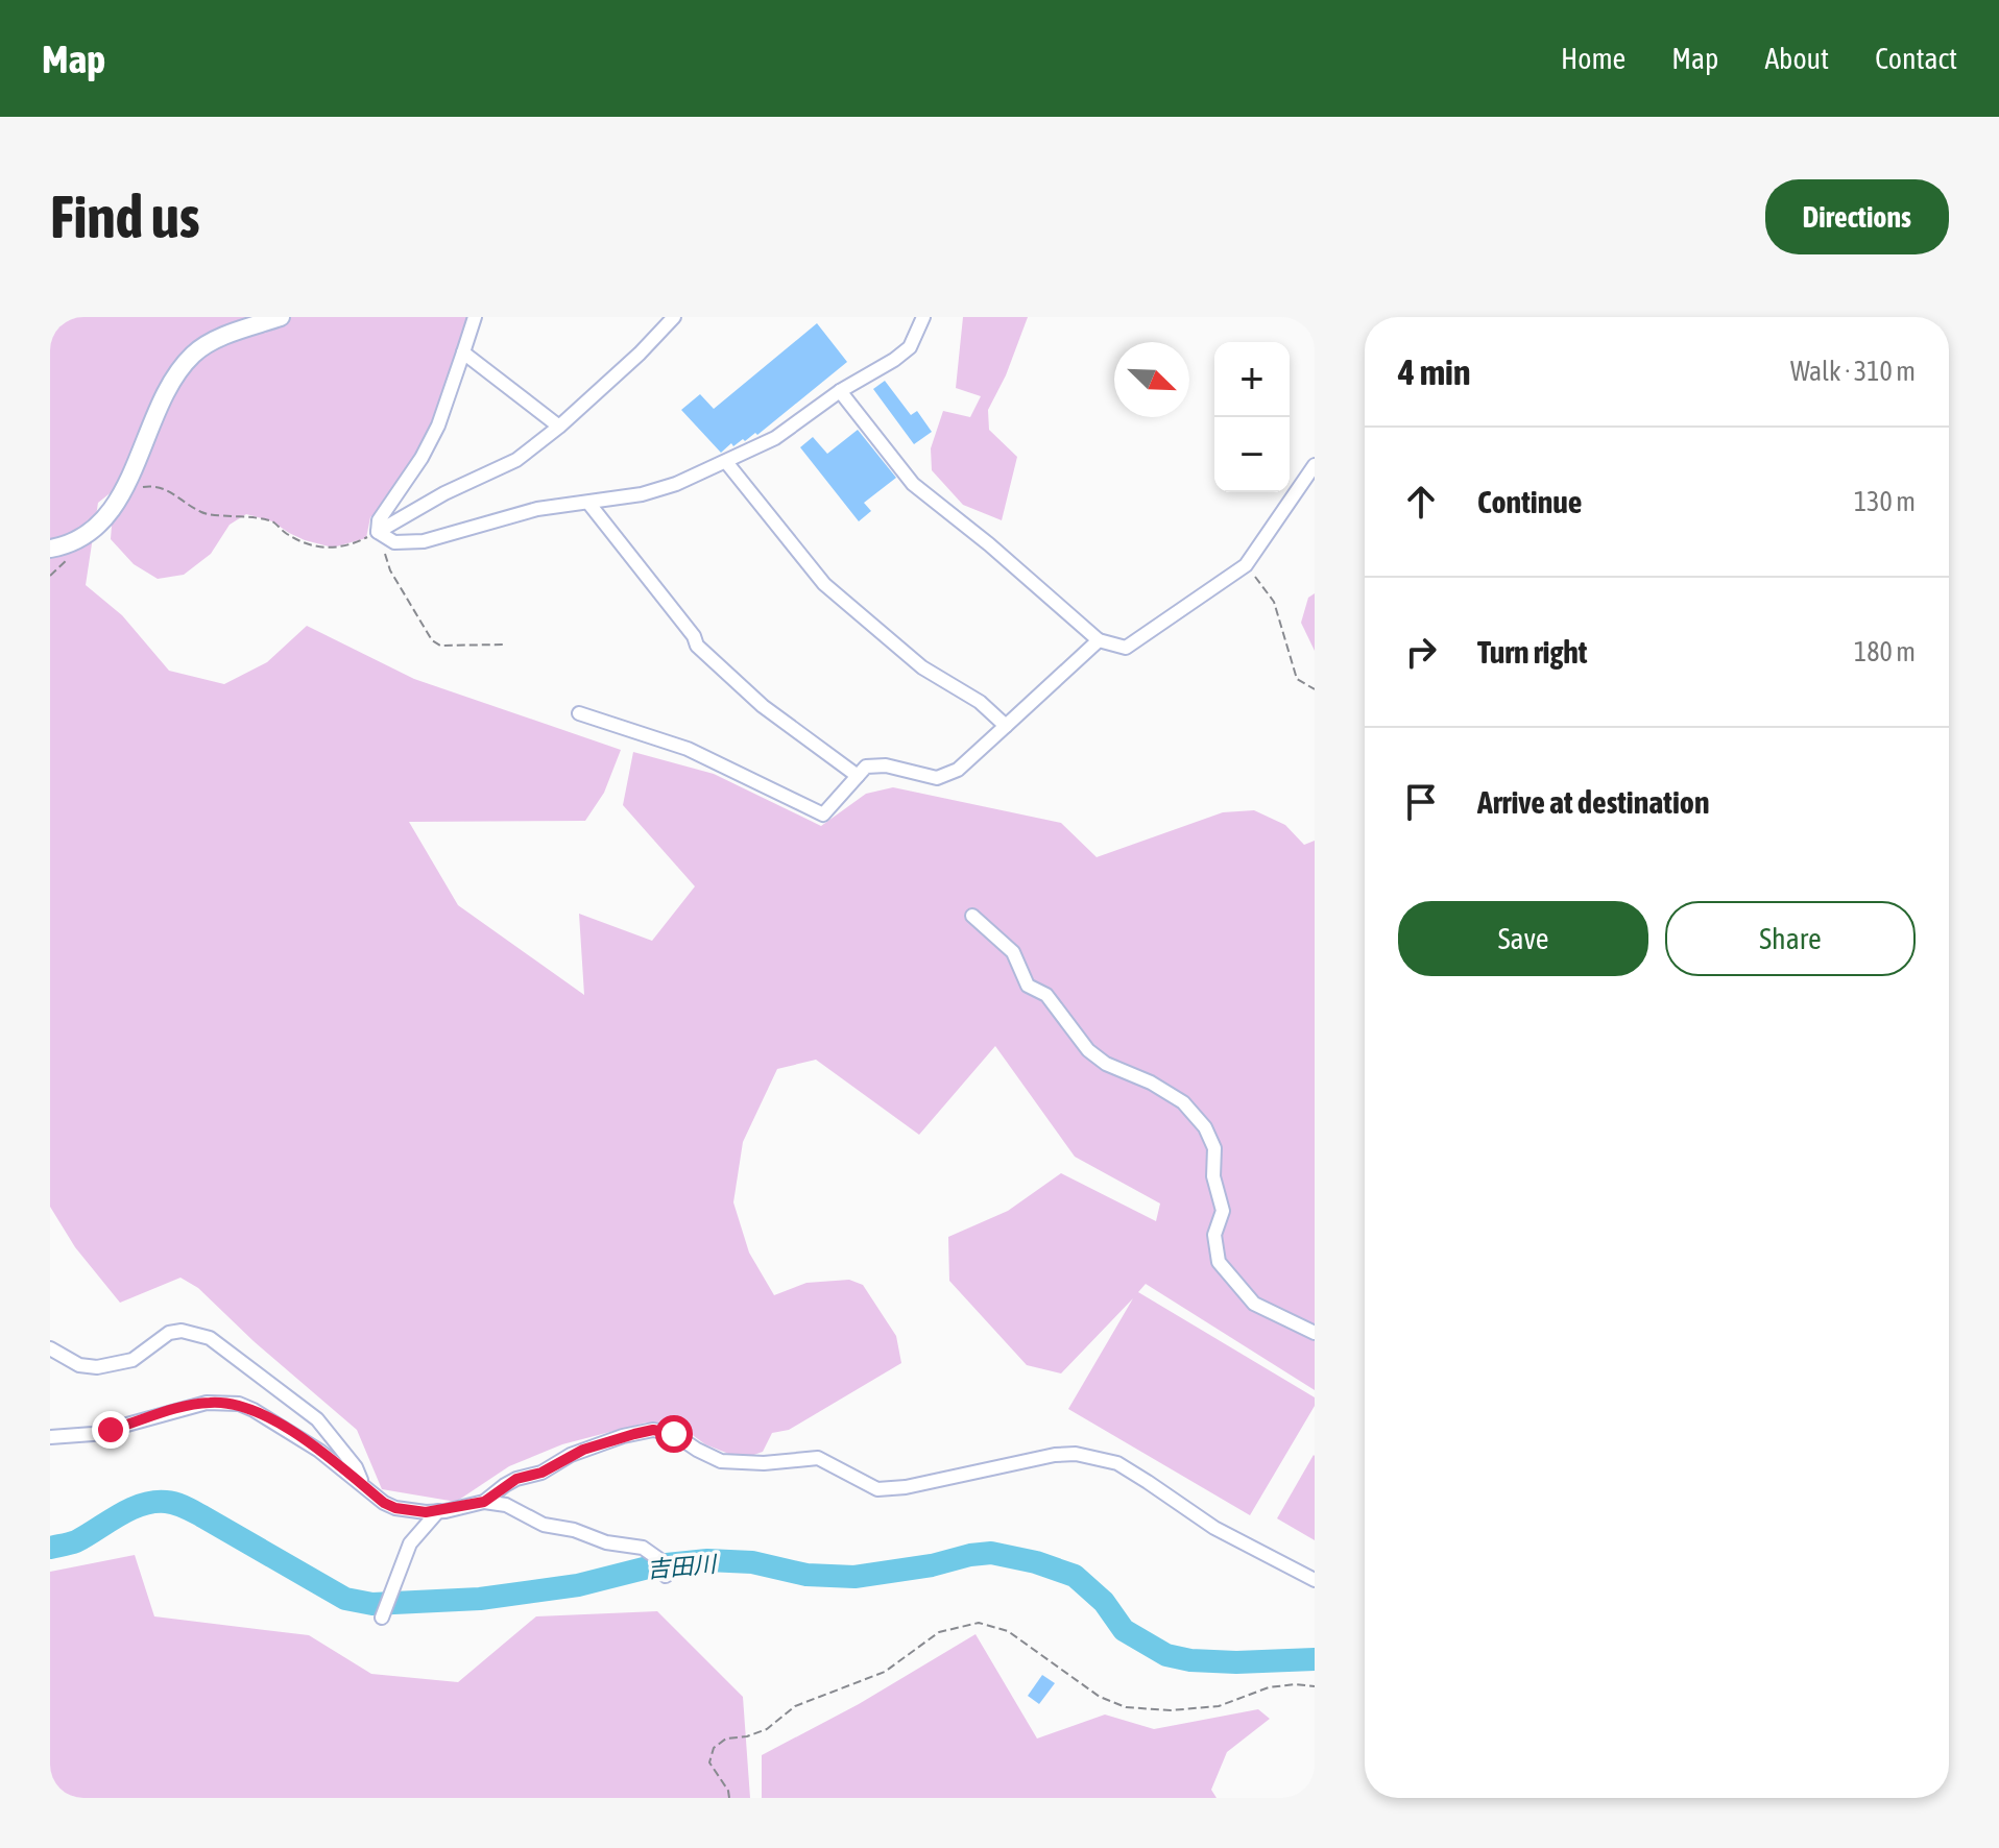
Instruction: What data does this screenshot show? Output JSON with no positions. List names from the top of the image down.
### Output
{
  "water": ["吉田川"],
  "north": "bottom right",
  "page": {
    "header": "Map",
    "nav": [
      "Home",
      "Map",
      "About",
      "Contact"
    ],
    "buttons": [
      "Directions",
      ["Save", "Share"]
    ],
    "title": "Find us",
    "heading": ["4 min", "Walk · 310 m"],
    "map_buttons": ["+", "−"],
    "list": [
      ["Continue", "130 m"],
      ["Turn right", "180 m"],
      "Arrive at destination"
    ]
  }
}
